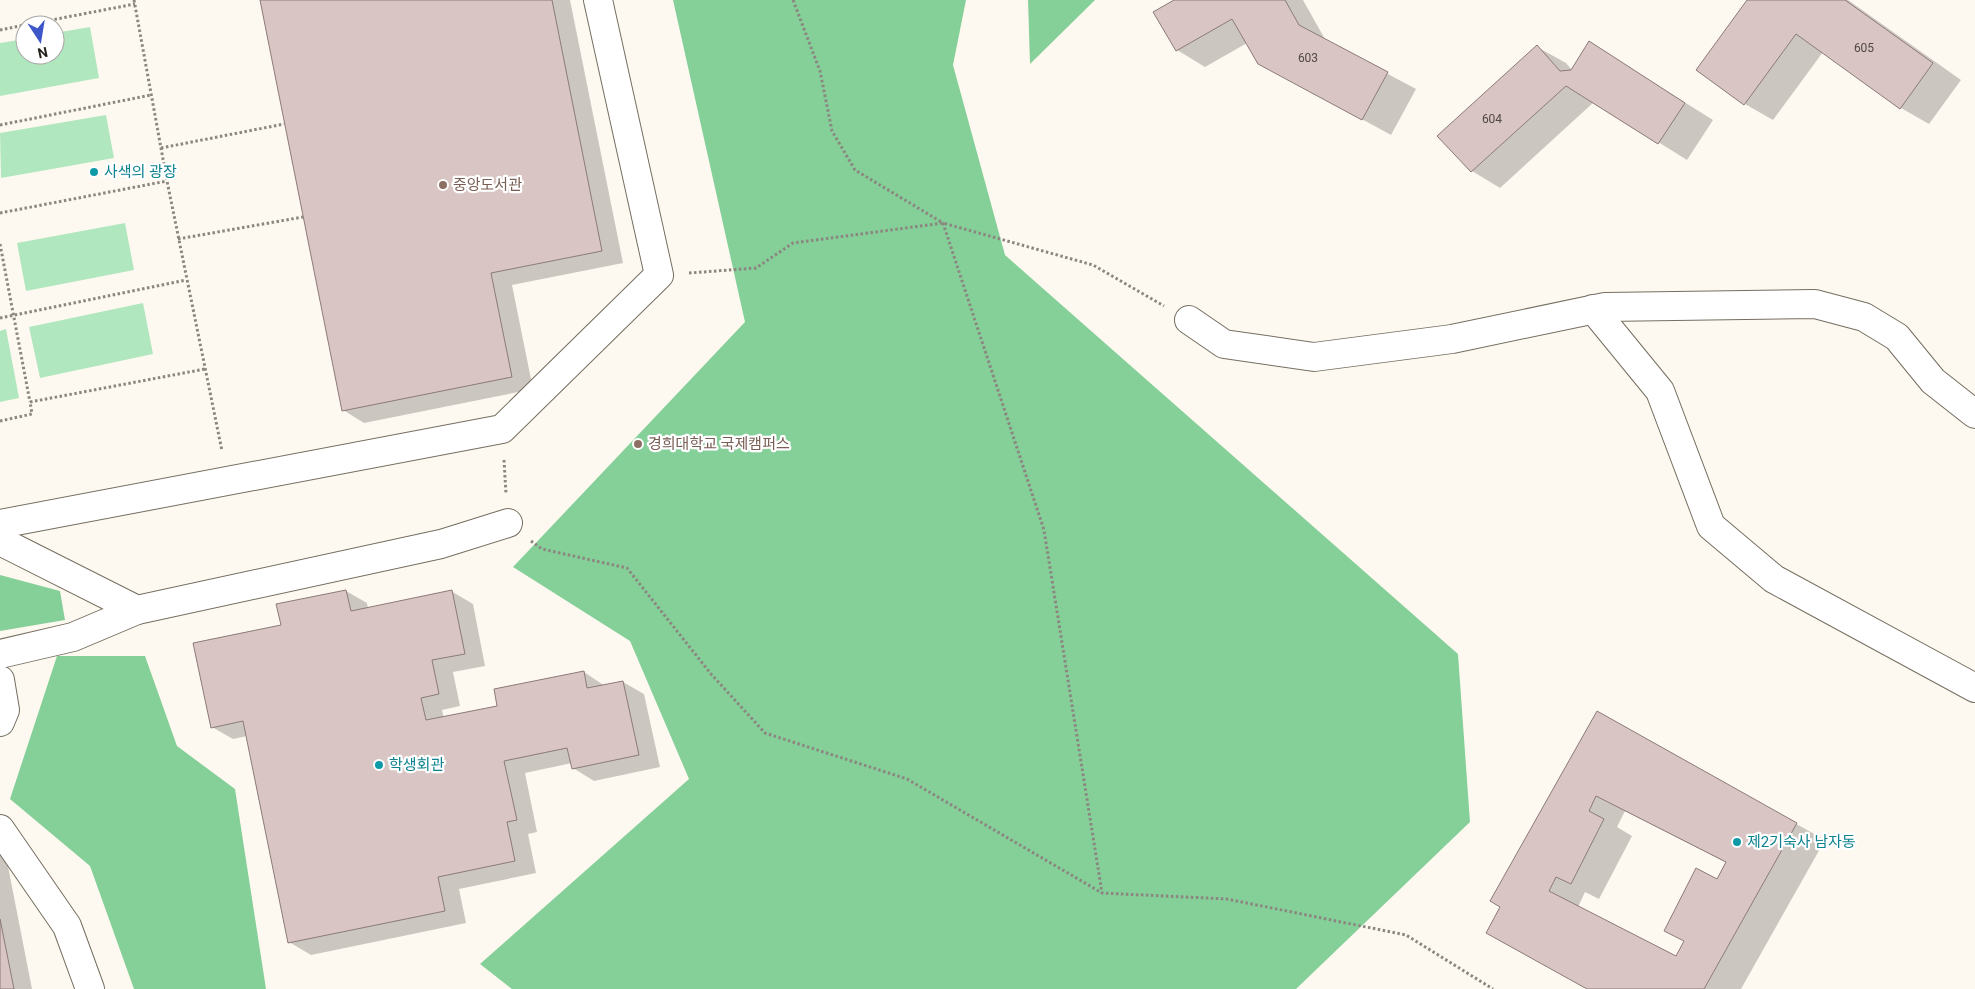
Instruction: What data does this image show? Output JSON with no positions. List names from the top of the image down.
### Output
{
  "places": [
    "사색의 광장",
    "중앙도서관",
    "경희대학교 국제캠퍼스",
    "학생회관",
    "제2기숙사 남자동"
  ],
  "house_numbers": ["605", "603", "604"],
  "north": "bottom"
}
